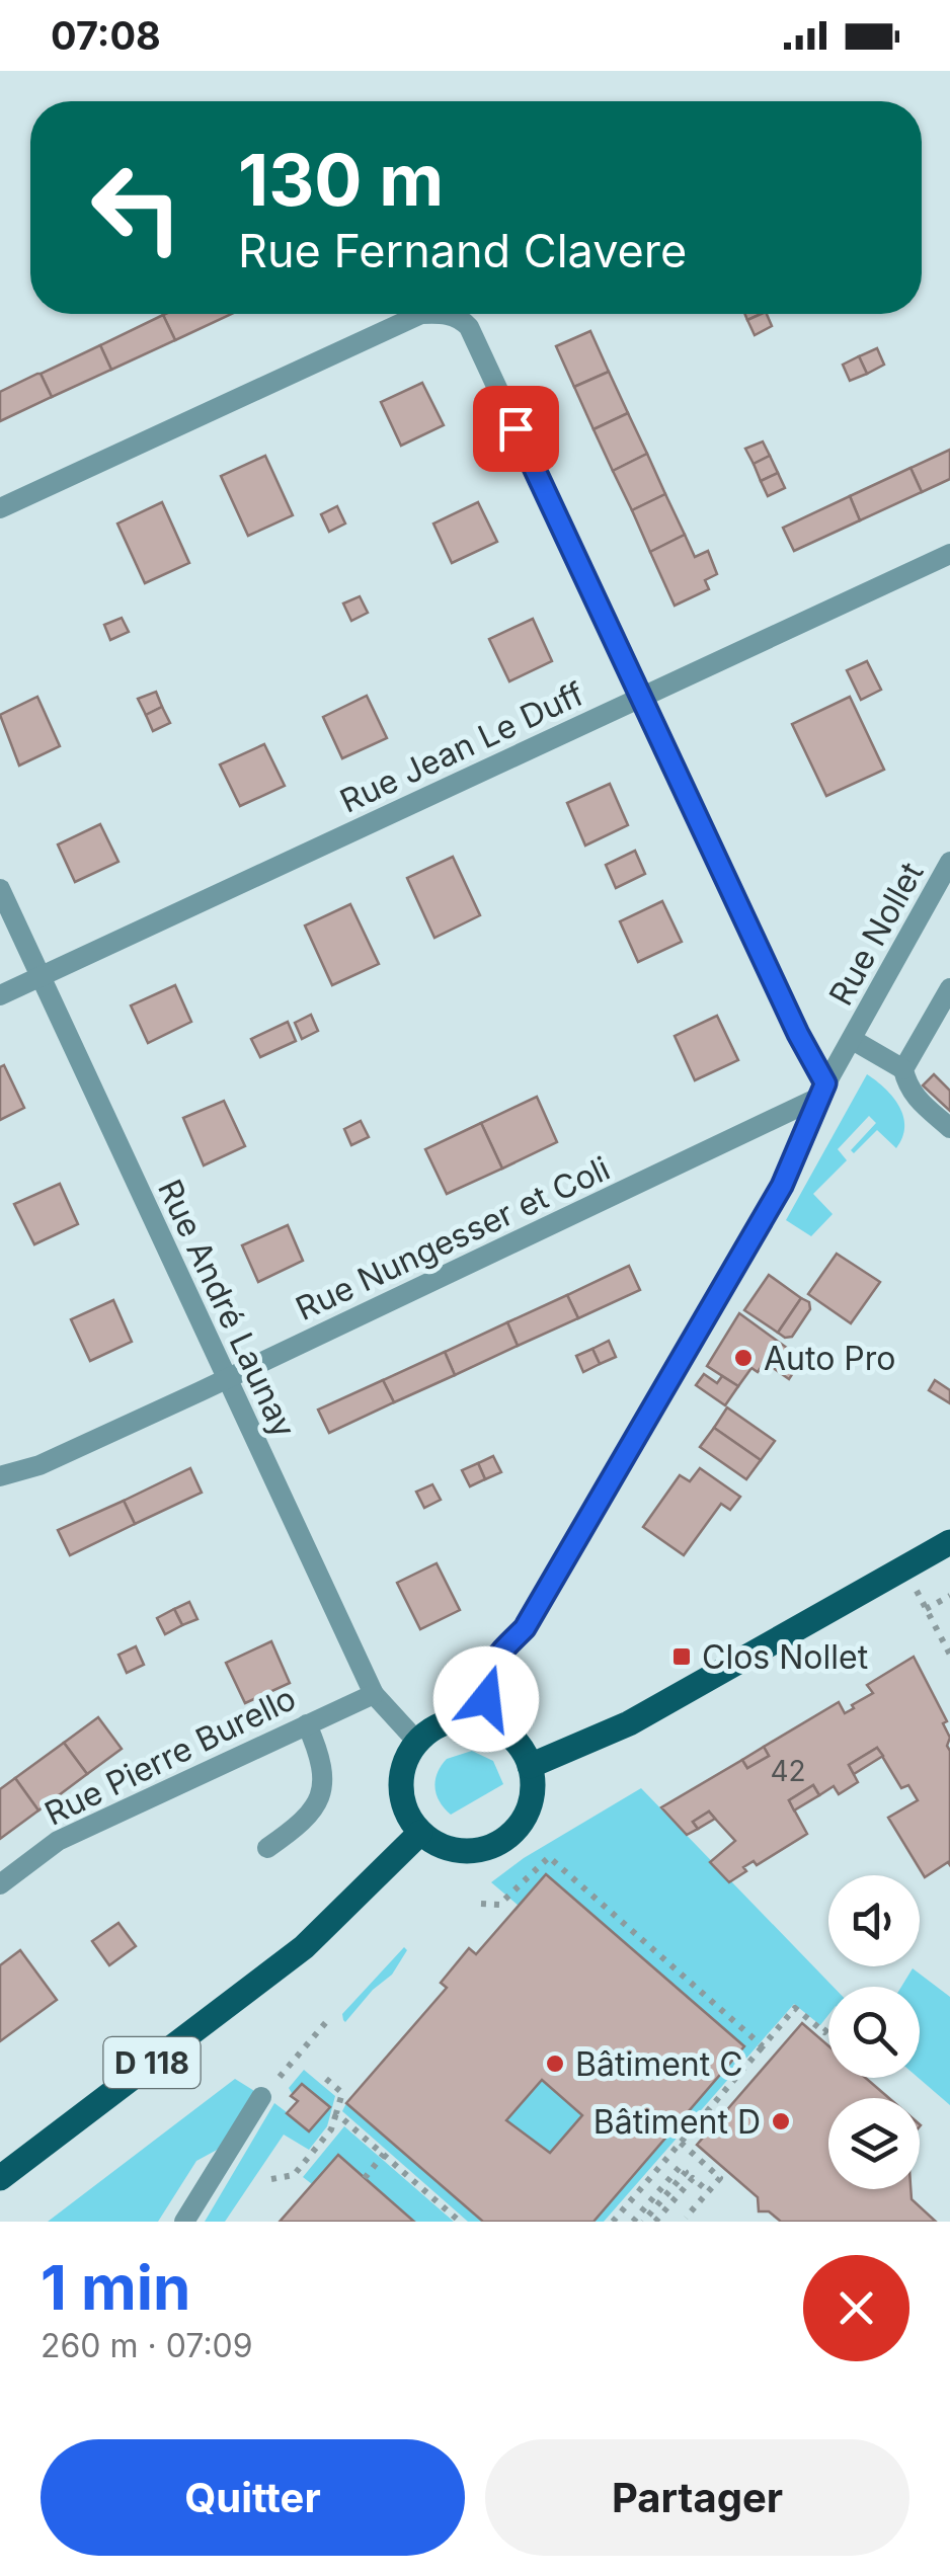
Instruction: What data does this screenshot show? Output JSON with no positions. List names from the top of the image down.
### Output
{
  "streets": {
    "main road": ["D 118"],
    "street": [
      "Rue Jean Le Duff",
      "Rue Nollet",
      "Rue Nungesser et Coli",
      "Rue André Launay",
      "Rue Pierre Burello"
    ]
  },
  "crossings": [
    ["Rue Jean Le Duff", "Rue André Launay"],
    ["Rue Nollet", "Rue Nungesser et Coli"],
    ["Rue Nollet", "Rue André Launay"],
    ["Rue Nollet", "D 118"],
    ["Rue Nungesser et Coli", "Rue André Launay"],
    ["Rue André Launay", "Rue Pierre Burello"],
    ["Rue André Launay", "D 118"]
  ],
  "places": {
    "other": ["Auto Pro", "Bâtiment C", "Bâtiment D"],
    "transit": ["Clos Nollet"]
  },
  "house_numbers": ["42"],
  "page": {
    "status": "07:08",
    "turn": ["130 m", "Rue Fernand Clavere"],
    "heading": ["1 min", "260 m · 07:09"],
    "buttons": ["Quitter", "Partager"]
  }
}
